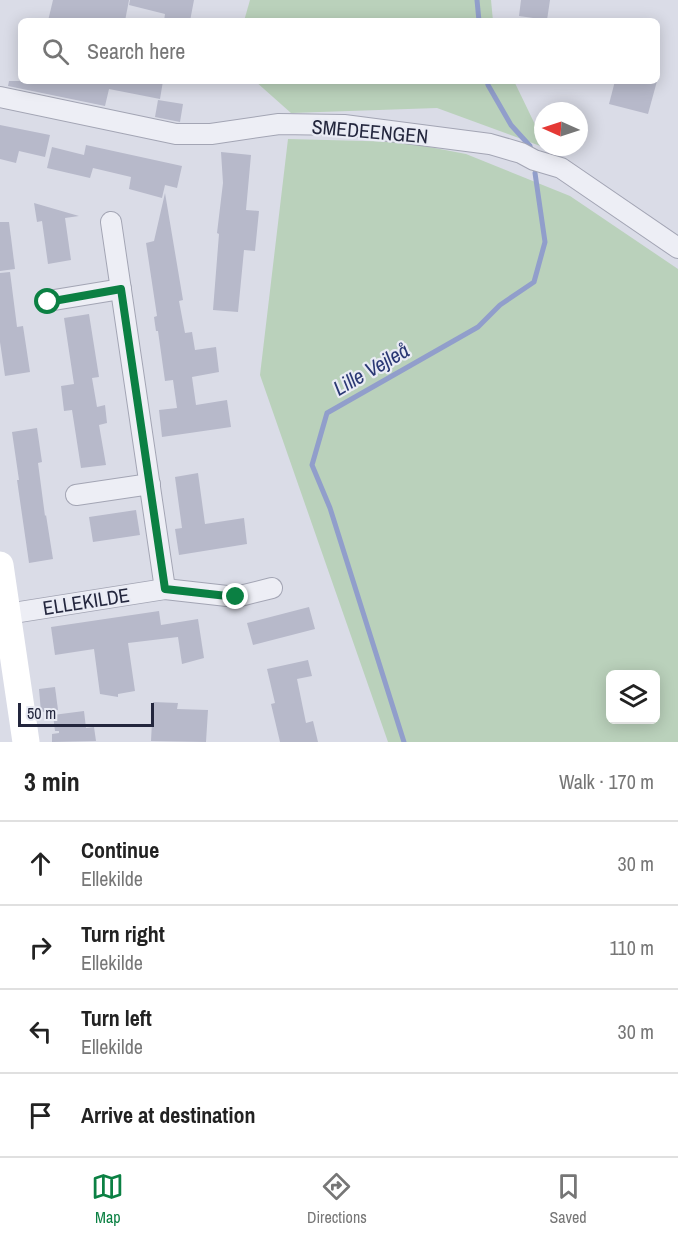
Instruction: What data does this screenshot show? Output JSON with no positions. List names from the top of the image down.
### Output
{
  "streets": {
    "street": ["SMEDEENGEN", "ELLEKILDE"]
  },
  "water": ["Lille Vejleå"],
  "scale_bar": "50 m",
  "north": "left",
  "page": {
    "search": "Search here",
    "scale": "50 m",
    "heading": ["3 min", "Walk · 170 m"],
    "list": [
      ["Continue", "Ellekilde", "30 m"],
      ["Turn right", "Ellekilde", "110 m"],
      ["Turn left", "Ellekilde", "30 m"],
      "Arrive at destination"
    ],
    "nav": ["Map", "Directions", "Saved"]
  }
}
